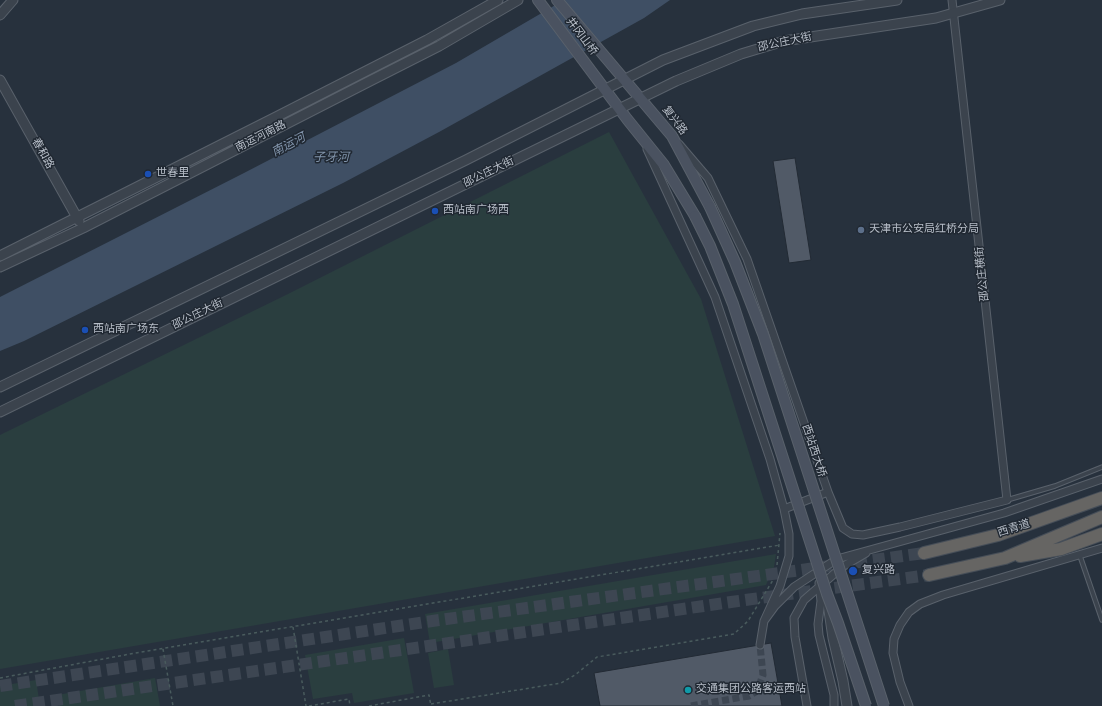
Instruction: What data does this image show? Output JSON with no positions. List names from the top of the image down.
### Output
{
  "streets": {
    "highway": ["西青道"],
    "main road": ["井冈山桥", "复兴路", "西站西大桥"],
    "street": [
      "邵公庄大街",
      "南运河南路",
      "春和路",
      "邵公庄横街"
    ]
  },
  "crossings": [
    ["井冈山桥", "邵公庄大街"],
    ["井冈山桥", "复兴路"],
    ["邵公庄大街", "复兴路"],
    ["邵公庄大街", "邵公庄横街"],
    ["复兴路", "西站西大桥"],
    ["南运河南路", "春和路"]
  ],
  "water": ["南运河", "子牙河"],
  "places": [
    "世春里",
    "西站南广场西",
    "天津市公安局红桥分局",
    "西站南广场东",
    "复兴路",
    "交通集团公路客运西站"
  ]
}
